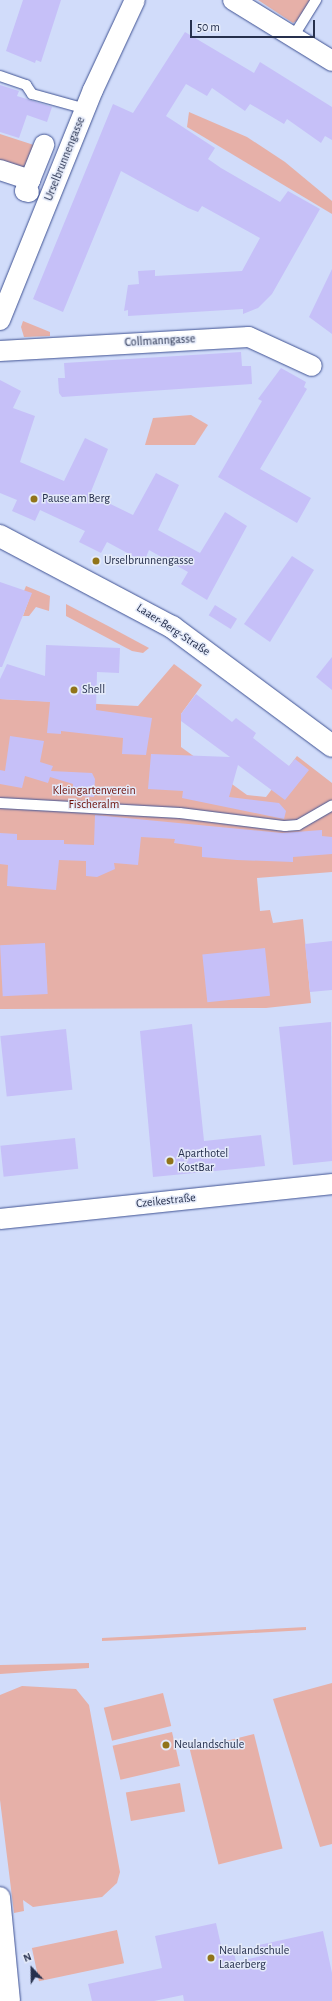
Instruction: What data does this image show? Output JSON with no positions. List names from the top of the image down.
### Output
{
  "streets": {
    "main road": ["Laaer-Berg-Straße"],
    "street": ["Urselbrunnengasse", "Collmanngasse", "Czeikestraße"]
  },
  "parks": ["Kleingartenverein Fischeralm"],
  "places": [
    "Pause am Berg",
    "Urselbrunnengasse",
    "Shell",
    "Aparthotel KostBar",
    "Neulandschule",
    "Neulandschule Laaerberg"
  ],
  "scale_bar": "50 m",
  "north": "top"
}
